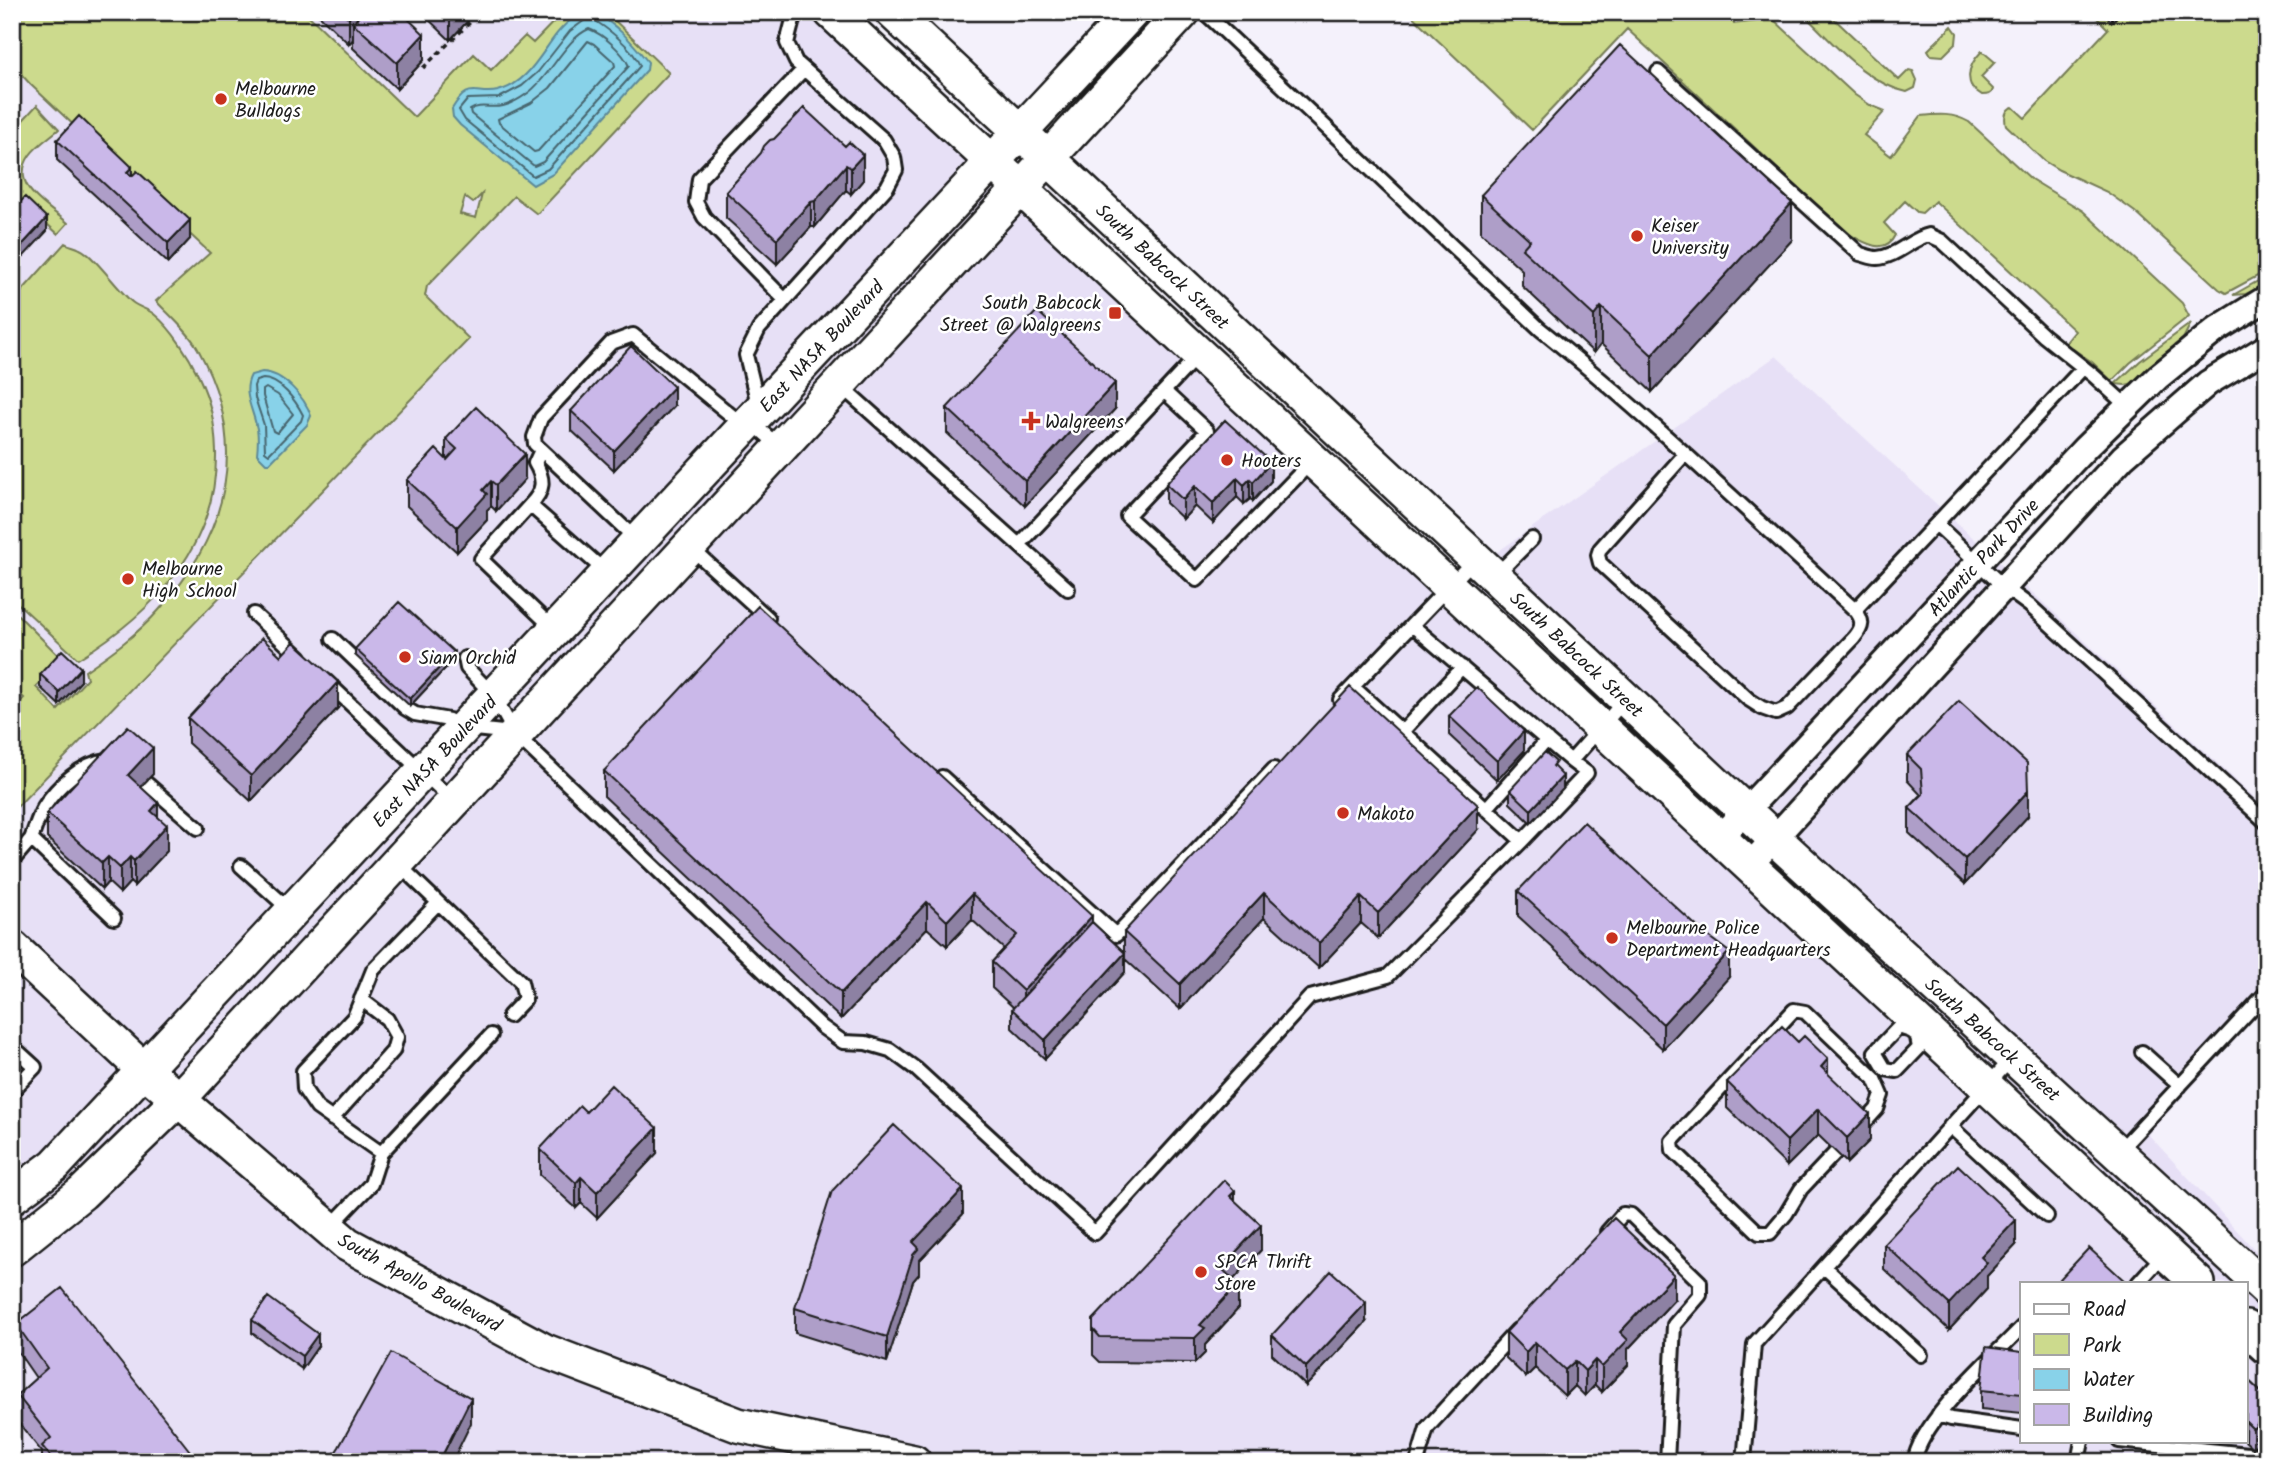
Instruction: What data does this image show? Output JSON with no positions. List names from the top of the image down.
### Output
{
  "streets": {
    "main road": ["South Babcock Street", "East NASA Boulevard", "South Apollo Boulevard"],
    "street": ["Atlantic Park Drive"]
  },
  "crossings": [
    ["South Babcock Street", "East NASA Boulevard"],
    ["South Babcock Street", "Atlantic Park Drive"],
    ["East NASA Boulevard", "South Apollo Boulevard"]
  ],
  "places": {
    "other": [
      "Melbourne Bulldogs",
      "Keiser University",
      "Hooters",
      "Melbourne High School",
      "Siam Orchid",
      "Makoto",
      "Melbourne Police Department Headquarters",
      "SPCA Thrift Store"
    ],
    "transit": ["South Babcock Street @ Walgreens"],
    "health": ["Walgreens"]
  },
  "legend": [
    "Road",
    "Park",
    "Water",
    "Building"
  ]
}
